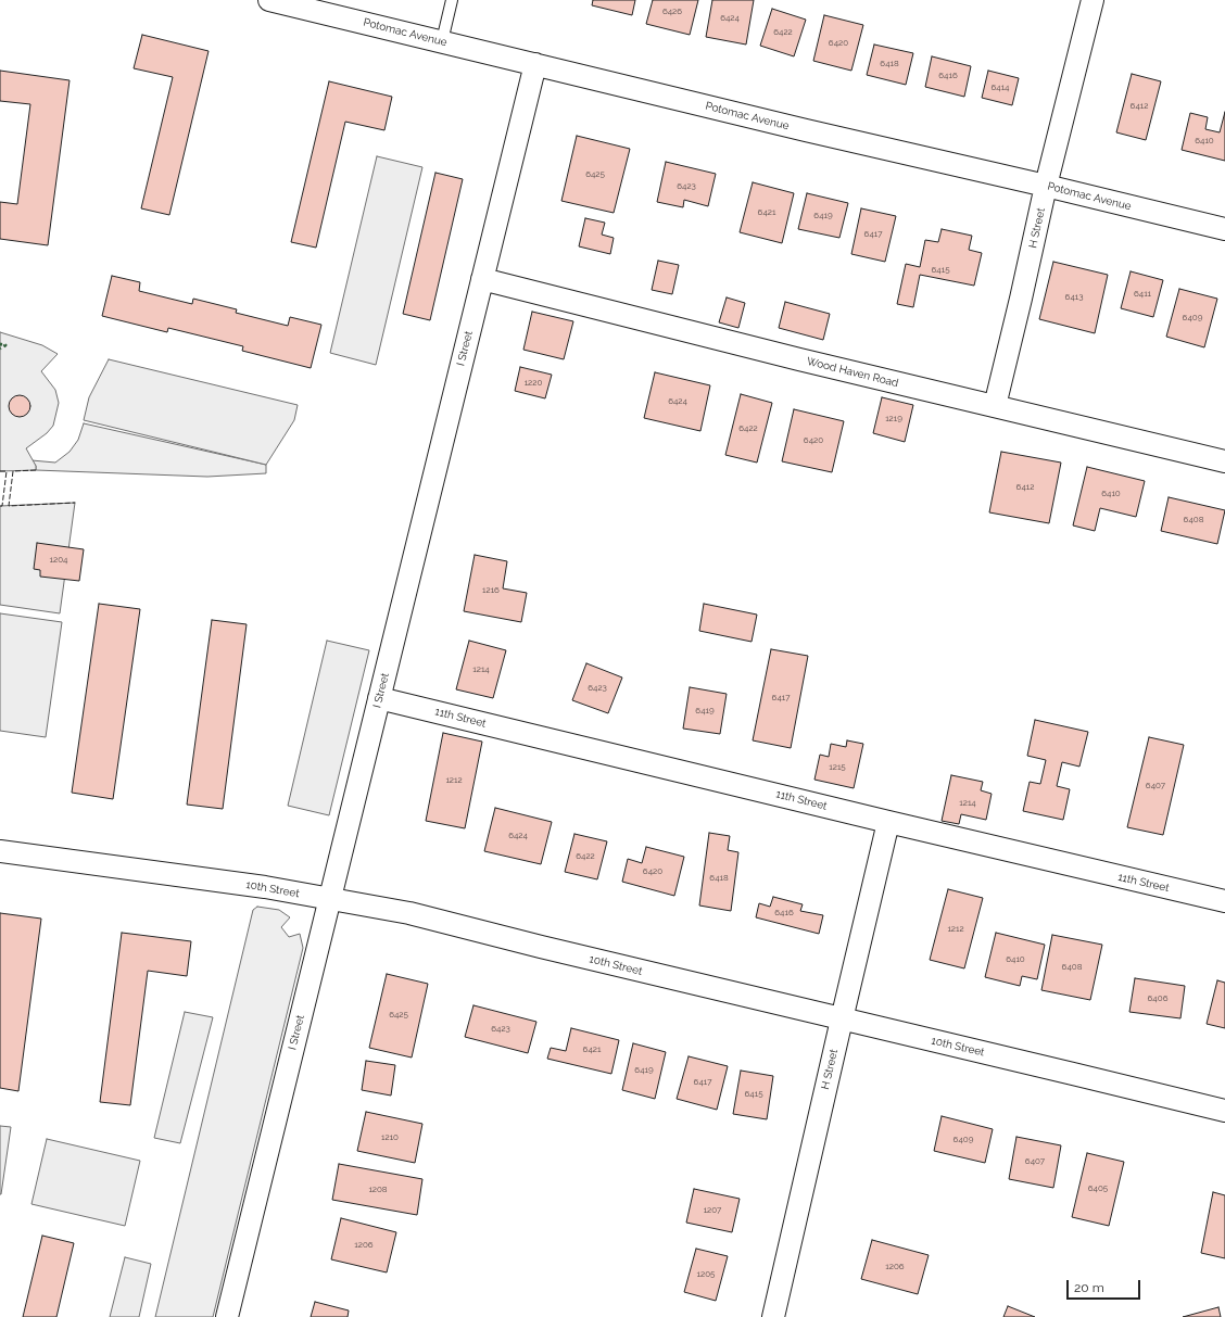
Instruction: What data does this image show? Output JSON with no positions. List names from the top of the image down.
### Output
{
  "streets": {
    "street": [
      "Potomac Avenue",
      "H Street",
      "I Street",
      "Wood Haven Road",
      "11th Street",
      "10th Street"
    ]
  },
  "crossings": [
    ["Potomac Avenue", "H Street"],
    ["Potomac Avenue", "I Street"],
    ["H Street", "Wood Haven Road"],
    ["H Street", "11th Street"],
    ["H Street", "10th Street"],
    ["I Street", "Wood Haven Road"],
    ["I Street", "11th Street"],
    ["I Street", "10th Street"]
  ],
  "house_numbers": [
    "6426",
    "6424",
    "6422",
    "6420",
    "6418",
    "6416",
    "6414",
    "6412",
    "6410",
    "6425",
    "6423",
    "6421",
    "6419",
    "6417",
    "6415",
    "6411",
    "6413",
    "6409",
    "1220",
    "6424",
    "1219",
    "6422",
    "6420",
    "6412",
    "6410",
    "6408",
    "1204",
    "1216",
    "1214",
    "6423",
    "6417",
    "6419",
    "1215",
    "1212",
    "6407",
    "1214",
    "6424",
    "6422",
    "6420",
    "6418",
    "6416",
    "1212",
    "6410",
    "6408",
    "6406",
    "6425",
    "6423",
    "6421",
    "6419",
    "6417",
    "6415",
    "1210",
    "6409",
    "6407",
    "6405",
    "1208",
    "1207",
    "1206",
    "1206",
    "1205"
  ],
  "scale_bar": "20 m"
}
